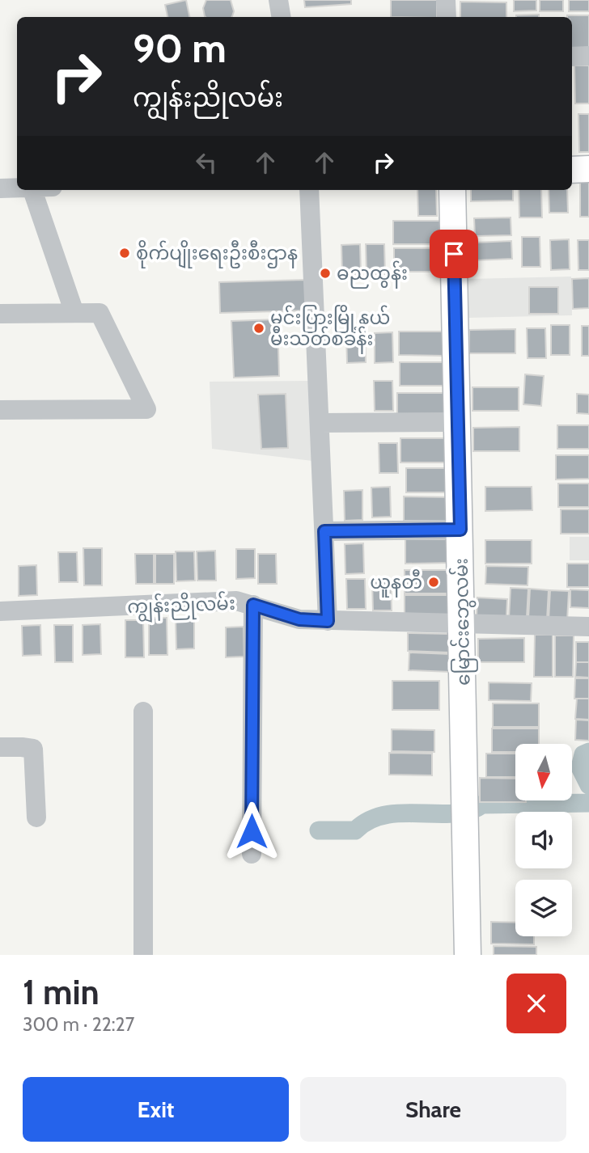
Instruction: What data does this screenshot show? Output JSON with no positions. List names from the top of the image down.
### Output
{
  "streets": {
    "main road": ["မြောင်းဘွေလမ်း"],
    "street": ["ကျွန်းညိုလမ်း"]
  },
  "crossings": [
    ["ကျွန်းညိုလမ်း", "မြောင်းဘွေလမ်း"]
  ],
  "places": [
    "စိုက်ပျိုးရေးဦးစီးဌာန",
    "ဓညထွန်း",
    "မင်းပြားမြို့နယ် မီးသတ်စခန်း",
    "ယူနတီ"
  ],
  "north": "bottom",
  "page": {
    "turn": ["90 m", "ကျွန်းညိုလမ်း"],
    "heading": ["1 min", "300 m · 22:27"],
    "buttons": ["Exit", "Share"]
  }
}
